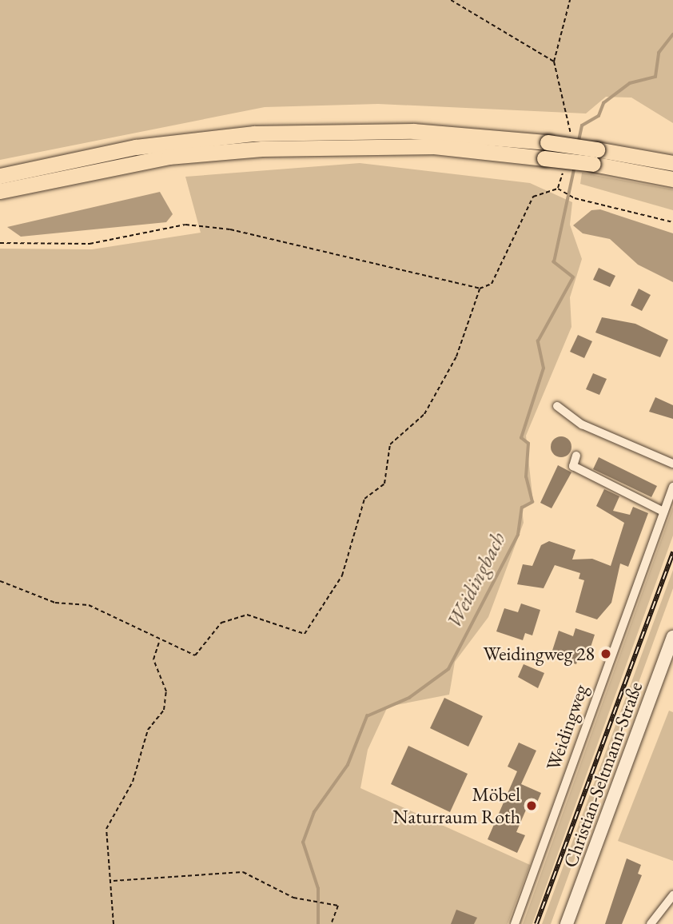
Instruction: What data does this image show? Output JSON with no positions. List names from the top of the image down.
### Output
{
  "streets": {
    "main road": ["Christian-Seltmann-Straße"],
    "street": ["Weidingweg"]
  },
  "water": ["Weidingbach"],
  "places": ["Weidingweg 28", "Möbel Naturraum Roth"]
}
